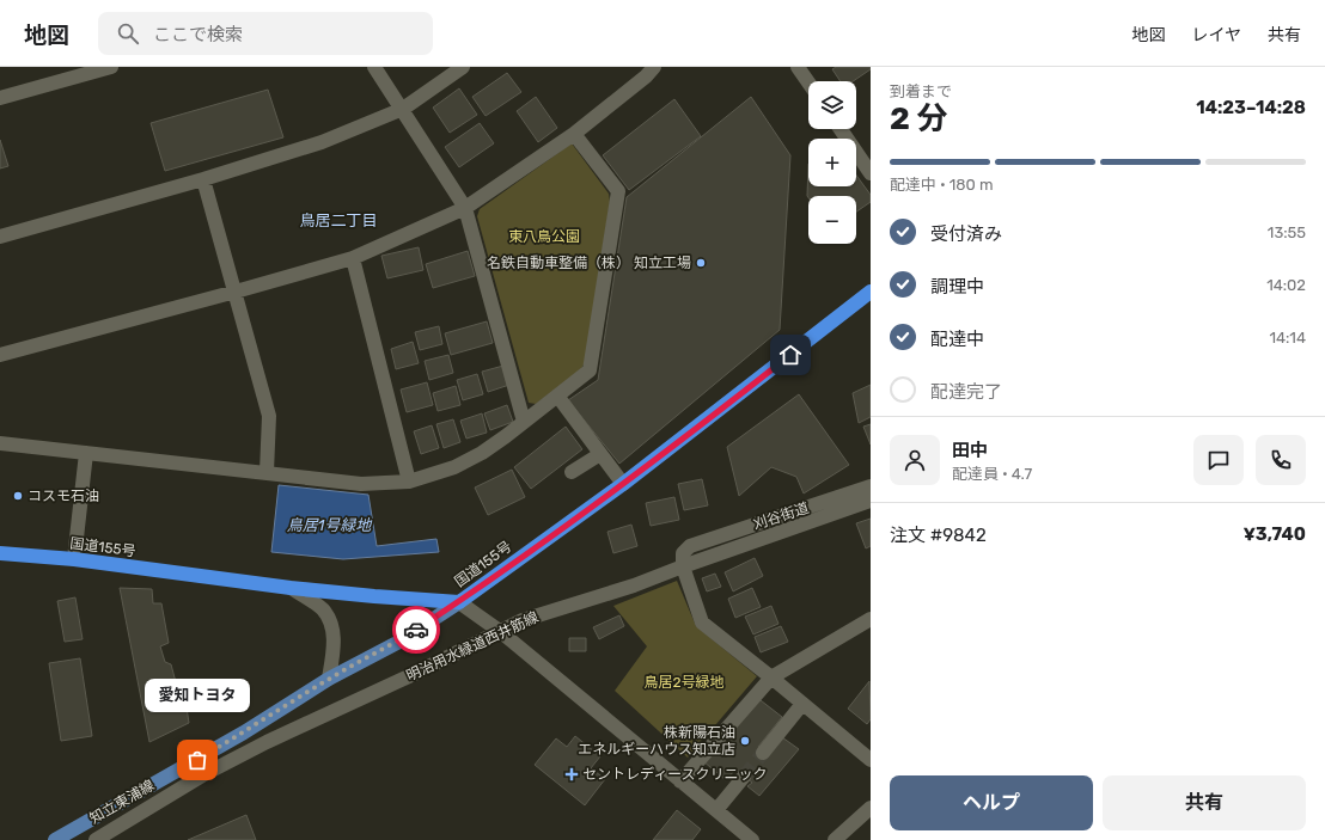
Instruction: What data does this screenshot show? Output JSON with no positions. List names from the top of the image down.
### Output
{
  "streets": {
    "highway": ["国道155号"],
    "main road": ["知立東浦線"],
    "street": ["刈谷街道", "明治用水緑道西井筋線"]
  },
  "crossings": [
    ["刈谷街道", "明治用水緑道西井筋線"],
    ["国道155号", "知立東浦線"]
  ],
  "districts": ["鳥居二丁目"],
  "water": ["鳥居1号緑地"],
  "parks": ["東八鳥公園", "鳥居2号緑地"],
  "places": {
    "other": [
      "名鉄自動車整備（株） 知立工場",
      "コスモ石油",
      "株新陽石油 エネルギーハウス知立店",
      "愛知トヨタ"
    ],
    "health": ["セントレディースクリニック"]
  },
  "page": {
    "header": "地図",
    "search": "ここで検索",
    "nav": ["地図", "レイヤ", "共有"],
    "heading": ["2 分", "到着まで", "14:23–14:28"],
    "panel": [
      "田中",
      "配達員 · 4.7",
      "注文 #9842",
      "¥3,740"
    ],
    "map_buttons": ["+", "−"],
    "bar": "配達中 · 180 m",
    "list": [
      ["受付済み", "13:55"],
      ["調理中", "14:02"],
      ["配達中", "14:14"],
      "配達完了"
    ],
    "bubble": "愛知トヨタ",
    "buttons": ["ヘルプ", "共有"]
  }
}
